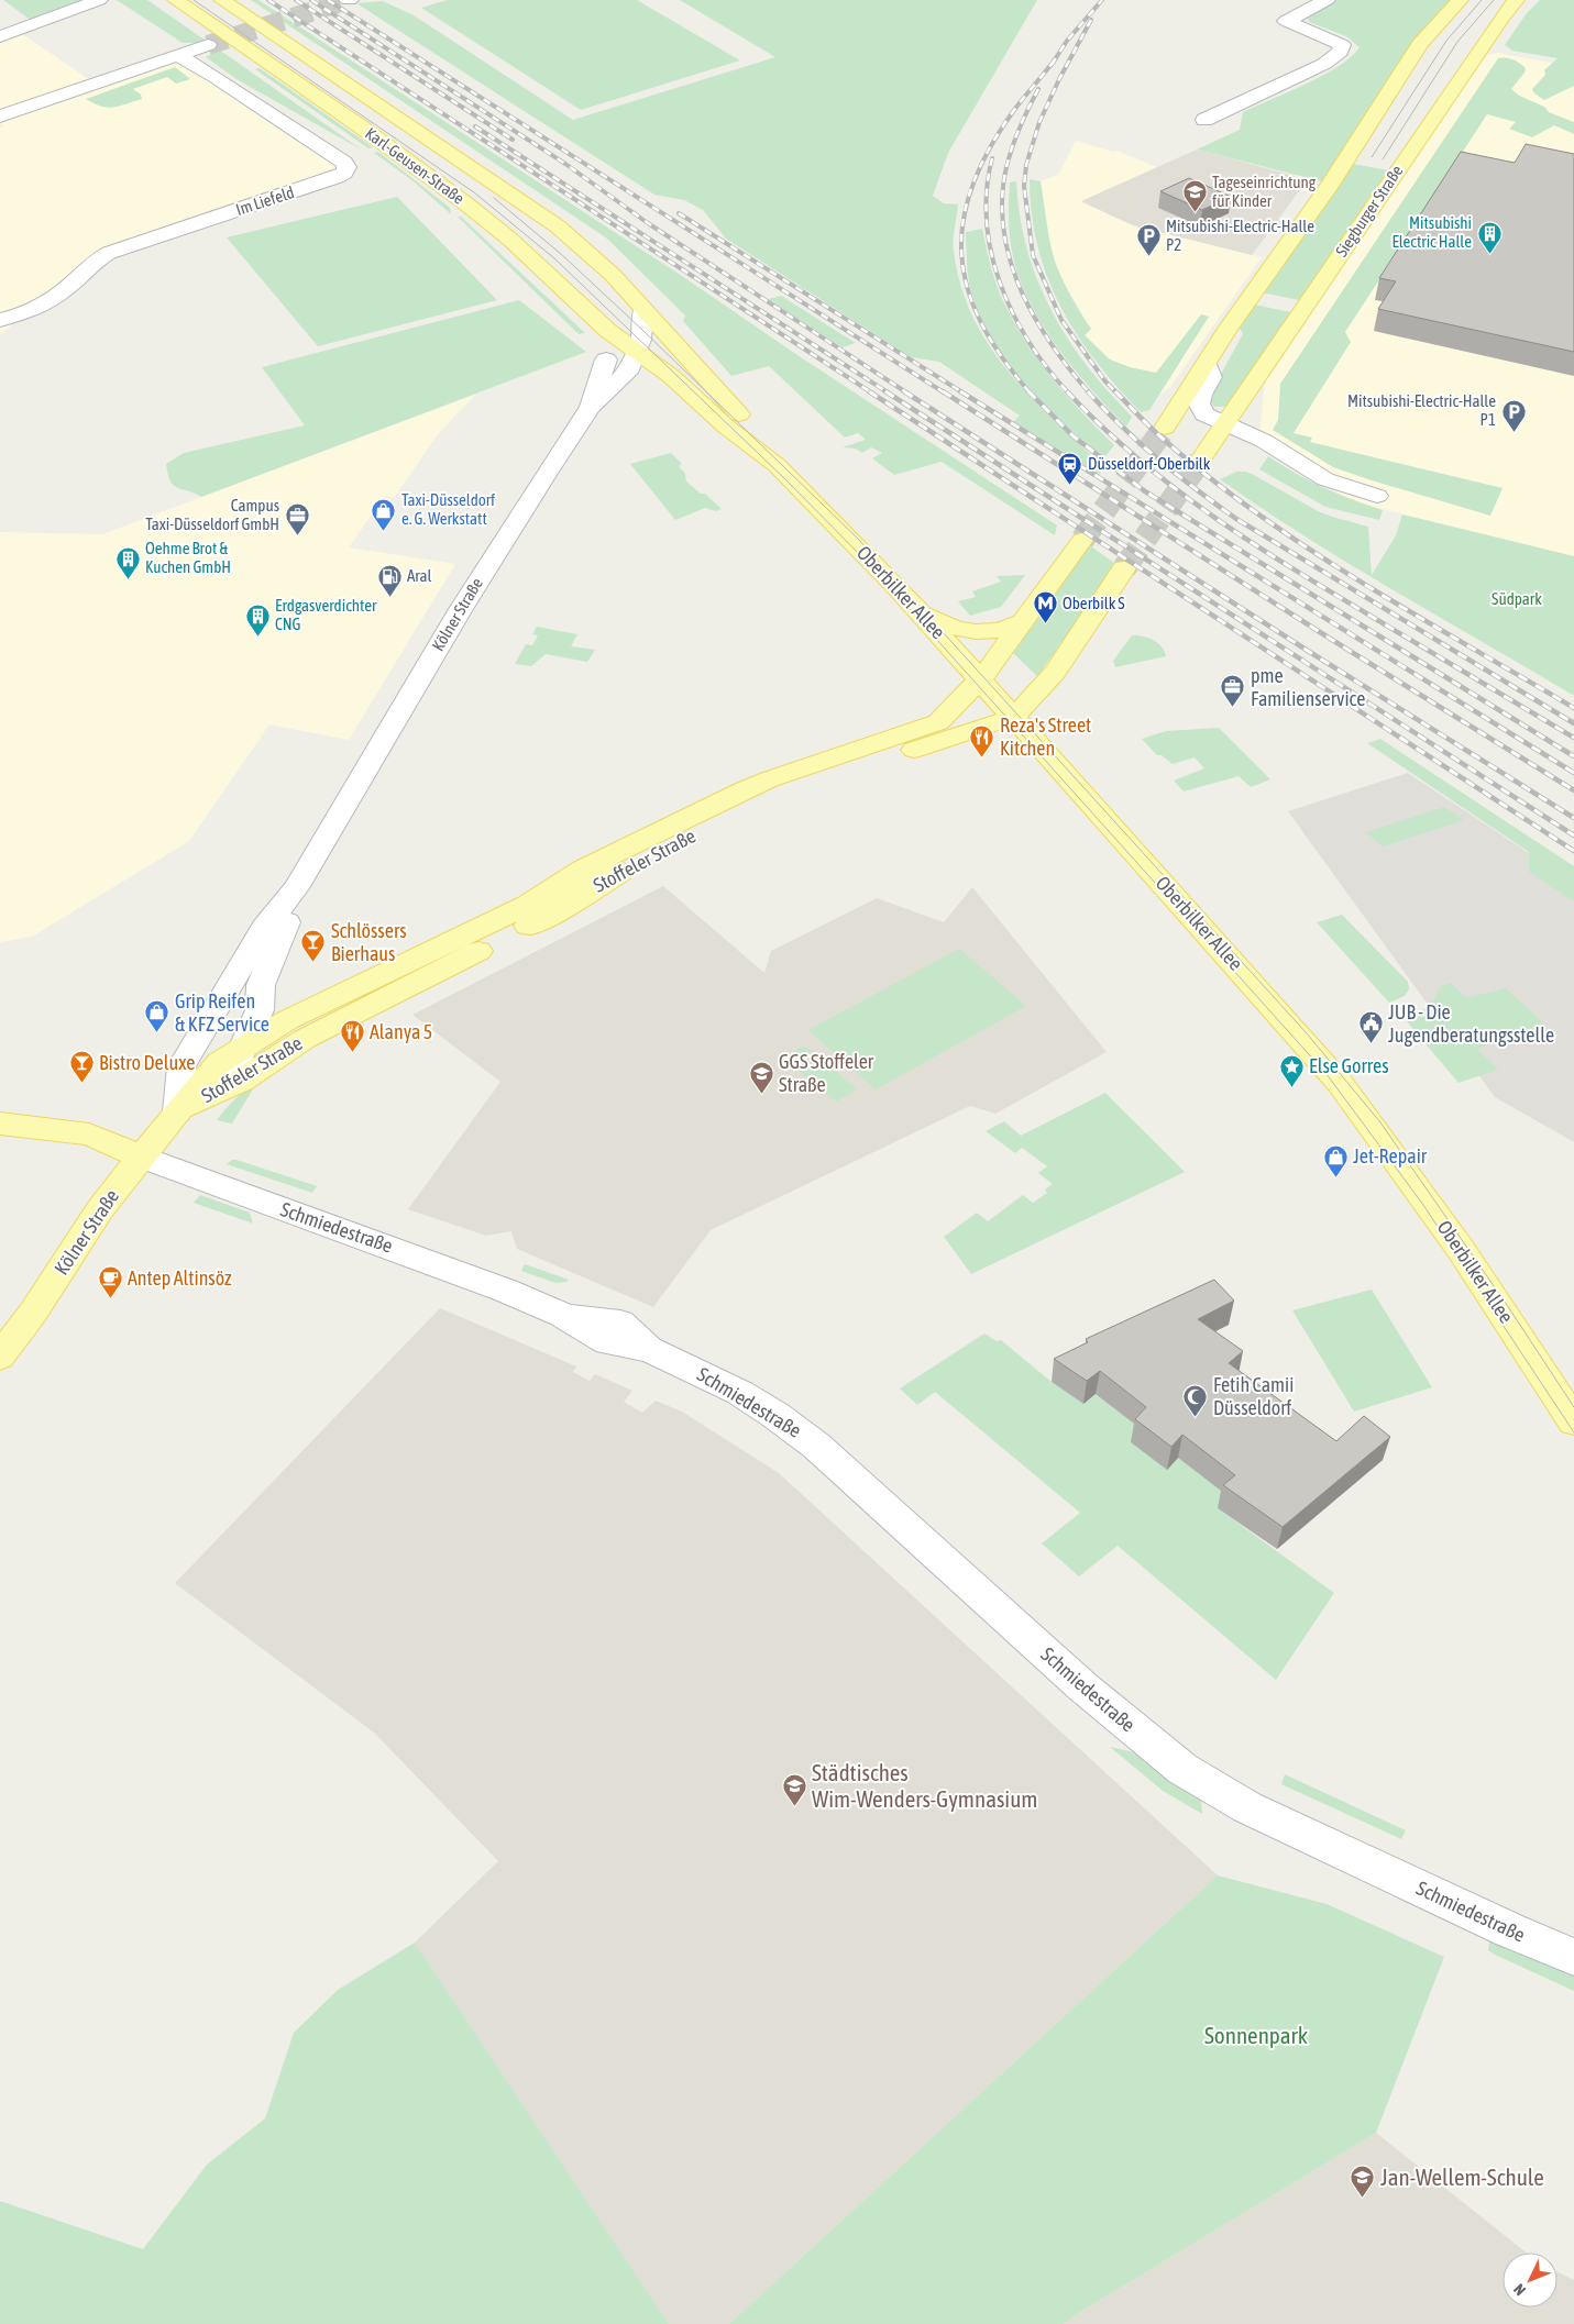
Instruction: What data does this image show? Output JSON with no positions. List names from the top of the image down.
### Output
{
  "streets": {
    "main road": [
      "Karl-Geusen-Straße",
      "Siegburger Straße",
      "Oberbilker Allee",
      "Kölner Straße",
      "Stoffeler Straße"
    ],
    "street": ["Im Liefeld", "Schmiedestraße"]
  },
  "crossings": [
    ["Karl-Geusen-Straße", "Oberbilker Allee"],
    ["Karl-Geusen-Straße", "Kölner Straße"],
    ["Oberbilker Allee", "Stoffeler Straße"],
    ["Kölner Straße", "Stoffeler Straße"],
    ["Kölner Straße", "Schmiedestraße"]
  ],
  "parks": ["Südpark", "Sonnenpark"],
  "places": {
    "school or university": [
      "Tageseinrichtung für Kinder",
      "GGS Stoffeler Straße",
      "Städtisches Wim-Wenders-Gymnasium",
      "Jan-Wellem-Schule"
    ],
    "building": ["Mitsubishi Electric Halle", "Oehme Brot & Kuchen GmbH", "Erdgasverdichter CNG"],
    "parking": ["Mitsubishi-Electric-Halle P2", "Mitsubishi-Electric-Halle P1"],
    "station": ["Düsseldorf-Oberbilk"],
    "shop": ["Taxi-Düsseldorf e. G. Werkstatt", "Grip Reifen & KFZ Service", "Jet-Repair"],
    "office": ["Campus Taxi-Düsseldorf GmbH", "pme Familienservice"],
    "fuel station": ["Aral"],
    "metro station": ["Oberbilk S"],
    "restaurant": ["Reza's Street Kitchen", "Alanya 5"],
    "bar": ["Schlössers Bierhaus", "Bistro Deluxe"],
    "public building": ["JUB - Die Jugendberatungsstelle"],
    "place": ["Else Gorres"],
    "cafe": ["Antep Altinsöz"],
    "mosque": ["Fetih Camii Düsseldorf"]
  },
  "north": "bottom left"
}
